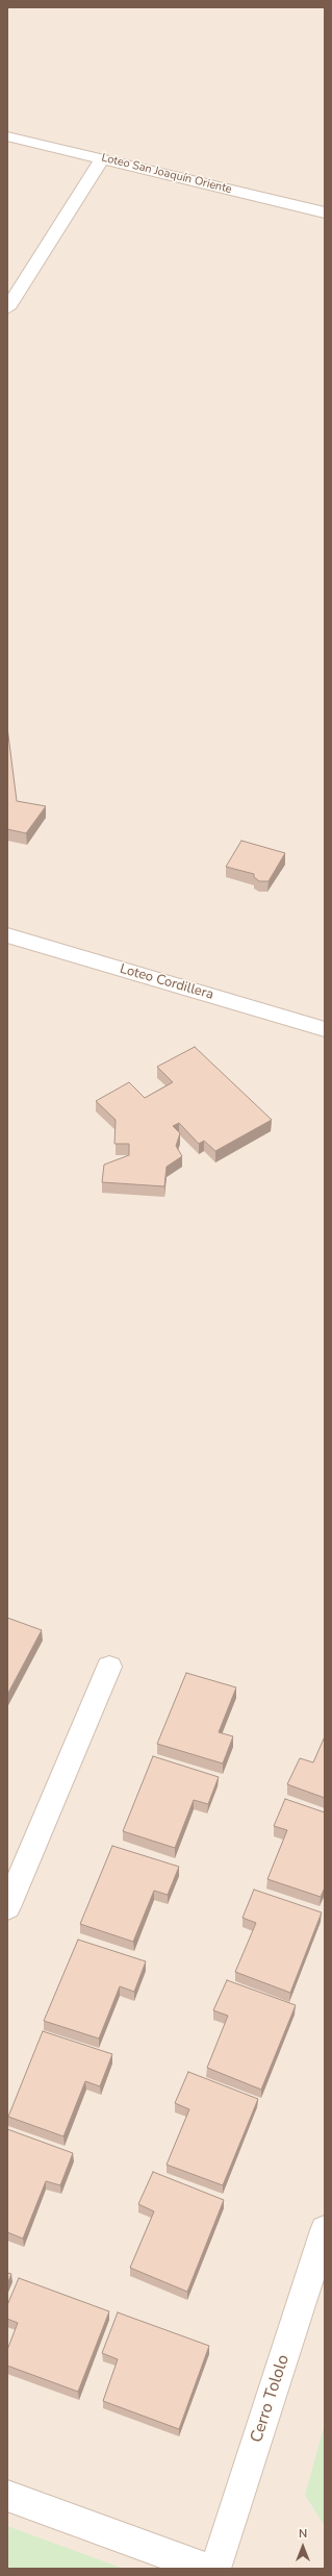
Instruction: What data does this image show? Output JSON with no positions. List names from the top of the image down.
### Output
{
  "streets": {
    "street": ["Loteo San Joaquín Oriente", "Loteo Cordillera", "Cerro Tololo"]
  },
  "north": "top"
}
